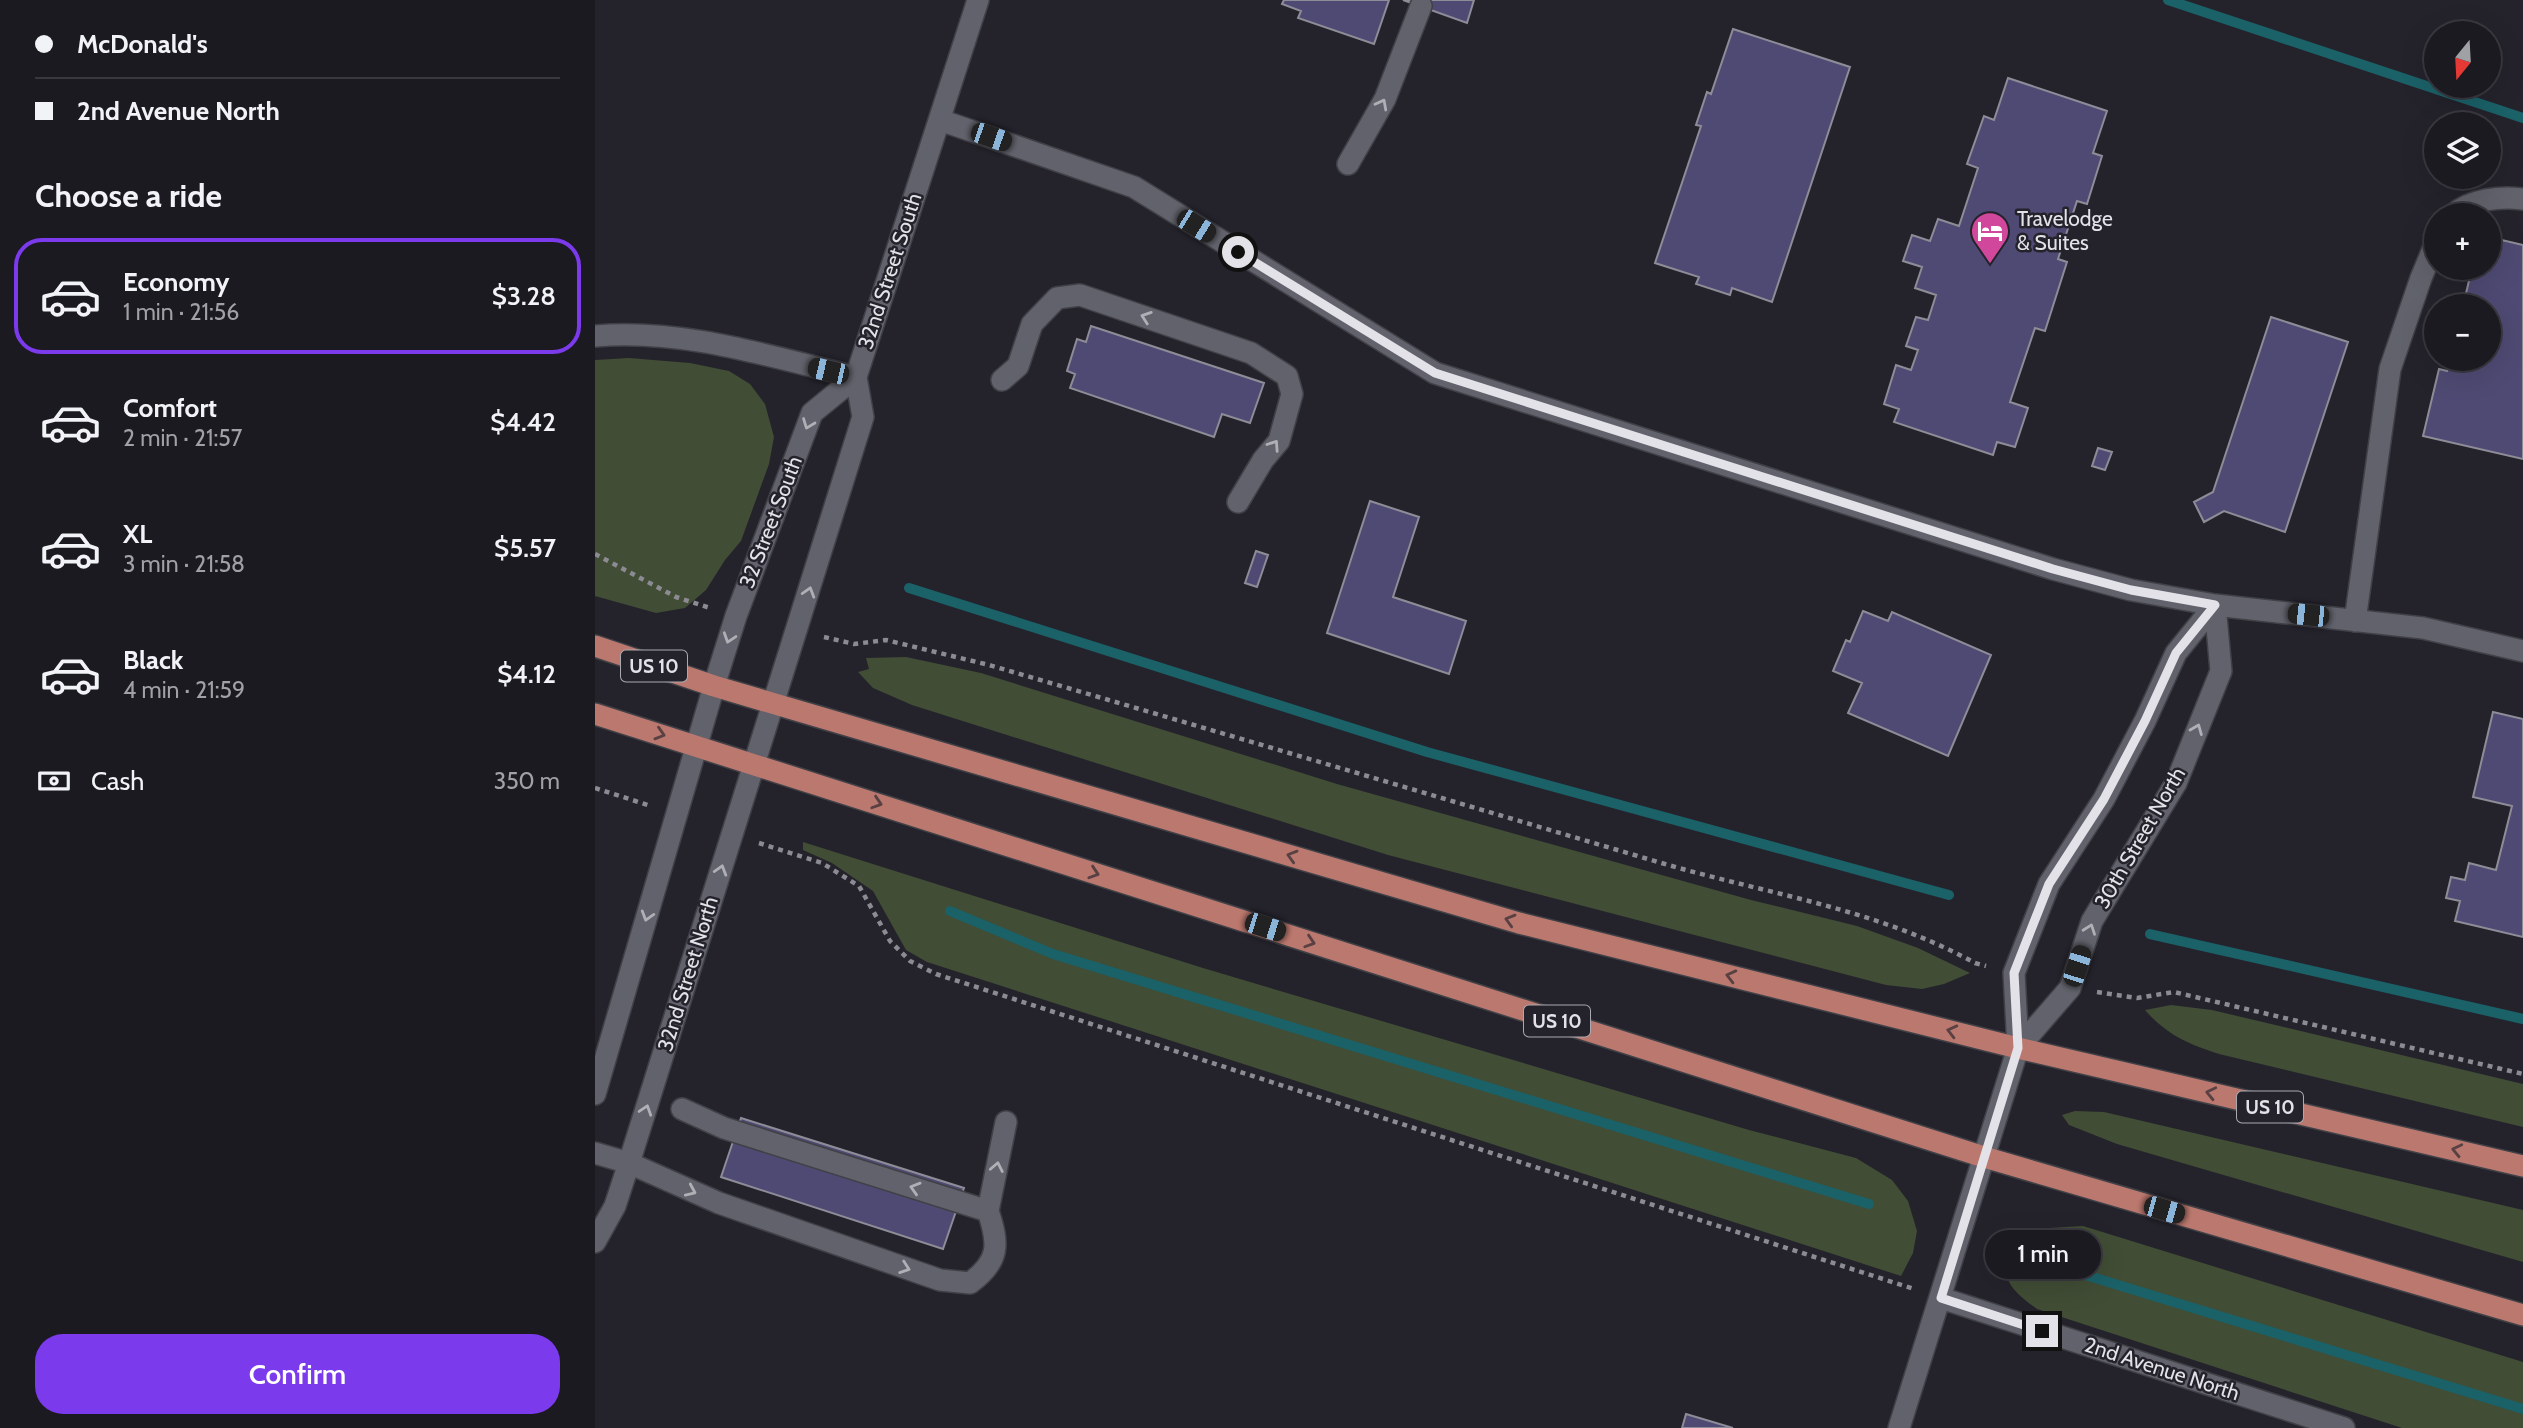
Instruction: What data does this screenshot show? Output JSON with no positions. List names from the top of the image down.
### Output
{
  "streets": {
    "main road": ["US 10"],
    "street": [
      "32nd Street South",
      "32 Street South",
      "30th Street North",
      "32nd Street North",
      "2nd Avenue North"
    ]
  },
  "crossings": [
    ["32nd Street South", "32 Street South"],
    ["32nd Street South", "US 10"],
    ["32nd Street South", "32nd Street North"],
    ["32 Street South", "US 10"],
    ["US 10", "30th Street North"],
    ["US 10", "32nd Street North"],
    ["30th Street North", "2nd Avenue North"]
  ],
  "one_way": ["32nd Street South", "32 Street South"],
  "places": {
    "hotel": ["Travelodge & Suites"]
  },
  "north": "bottom",
  "page": {
    "banner": ["McDonald's", "2nd Avenue North"],
    "map_buttons": ["+", "−"],
    "heading": "Choose a ride",
    "list": [
      {
        "name": "Economy",
        "note": "1 min · 21:56",
        "value": "$3.28"
      },
      {
        "name": "Comfort",
        "note": "2 min · 21:57",
        "value": "$4.42"
      },
      {
        "name": "XL",
        "note": "3 min · 21:58",
        "value": "$5.57"
      },
      {
        "name": "Black",
        "note": "4 min · 21:59",
        "value": "$4.12"
      }
    ],
    "pay": ["Cash", "350 m"],
    "bubble": "1 min",
    "buttons": "Confirm"
  }
}
